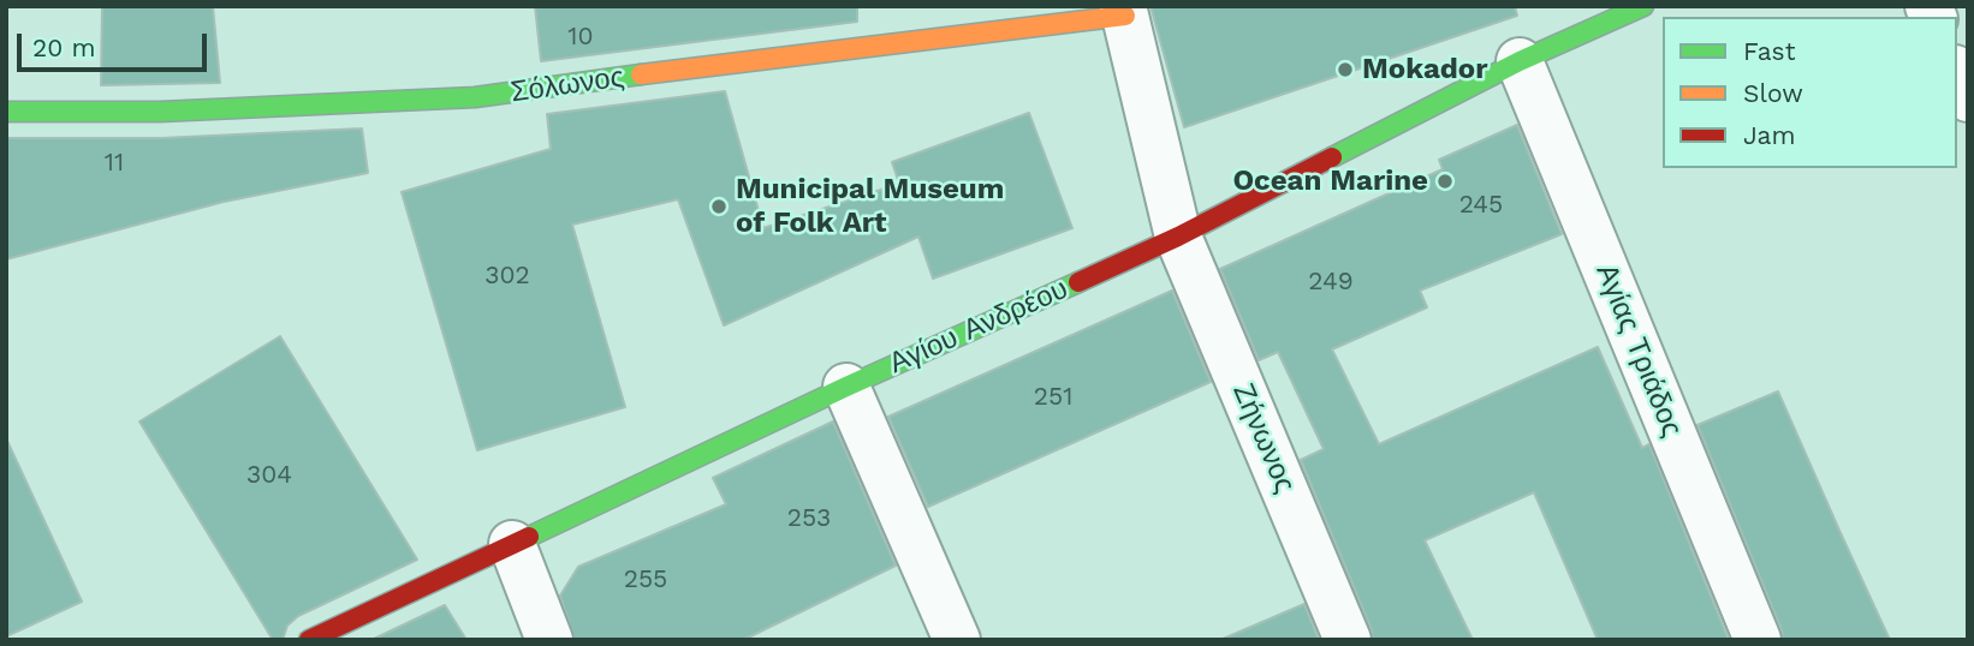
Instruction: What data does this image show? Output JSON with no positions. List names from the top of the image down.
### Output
{
  "streets": {
    "street": [
      "Σόλωνος",
      "Αγίου Ανδρέου",
      "Αγίας Τριάδος",
      "Ζήνωνος"
    ]
  },
  "crossings": [
    ["Σόλωνος", "Ζήνωνος"],
    ["Αγίου Ανδρέου", "Αγίας Τριάδος"],
    ["Αγίου Ανδρέου", "Ζήνωνος"]
  ],
  "places": ["Mokador", "Ocean Marine", "Municipal Museum of Folk Art"],
  "house_numbers": [
    "10",
    "11",
    "245",
    "302",
    "249",
    "251",
    "304",
    "253",
    "255"
  ],
  "legend": ["Fast", "Slow", "Jam"],
  "scale_bar": "20 m"
}
